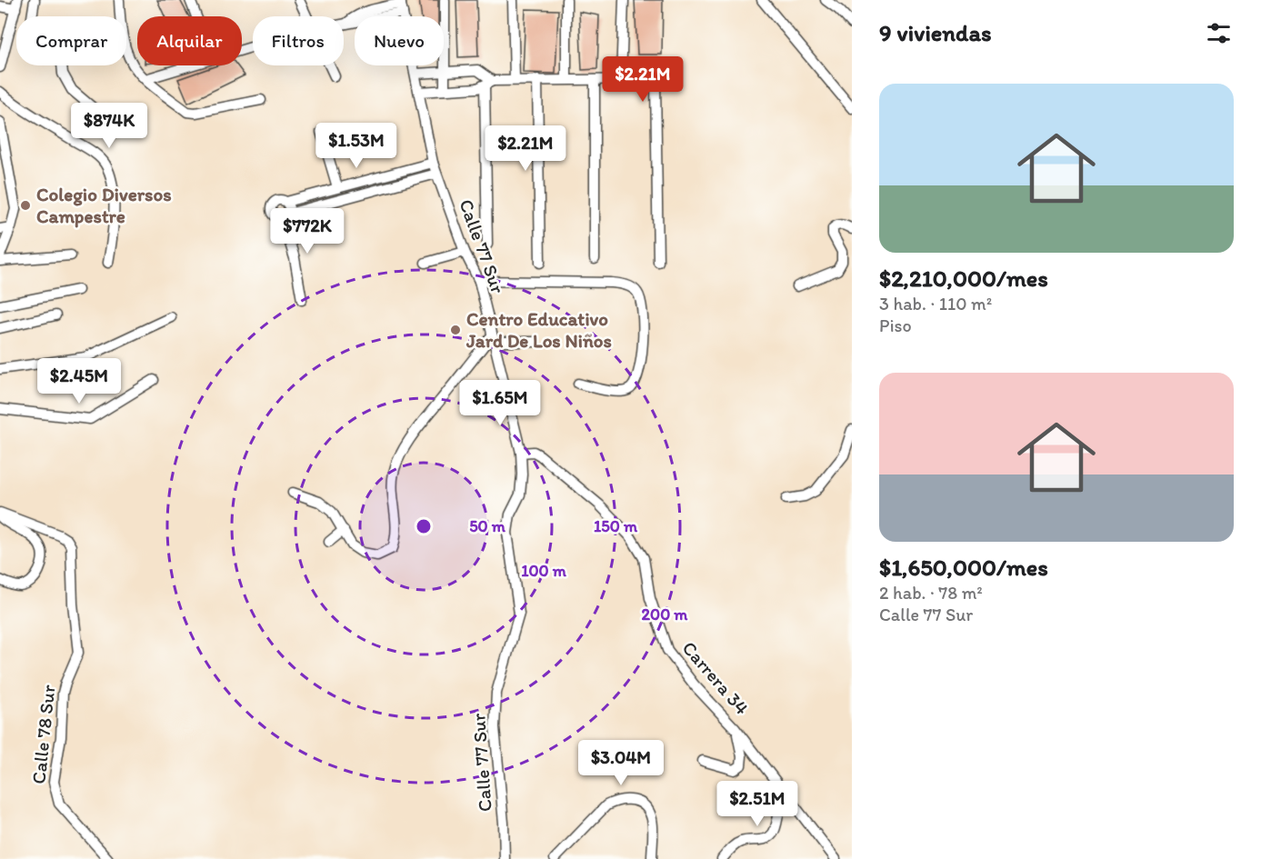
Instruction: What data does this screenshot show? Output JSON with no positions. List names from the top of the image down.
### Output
{
  "streets": {
    "street": ["Calle 77 Sur", "Carrera 34", "Calle 78 Sur"]
  },
  "crossings": [
    ["Calle 77 Sur", "Carrera 34"]
  ],
  "places": ["Colegio Diversos Campestre", "Centro Educativo Jard De Los Niños"],
  "page": {
    "heading": "9 viviendas",
    "chip": [
      "Comprar",
      "Alquilar",
      "Filtros",
      "Nuevo"
    ],
    "price": [
      "$2.21M",
      "$874K",
      "$1.53M",
      "$2.21M",
      "$772K",
      "$2.45M",
      "$1.65M",
      "$3.04M",
      "$2.51M"
    ],
    "list": [
      {
        "name": "$2,210,000/mes",
        "note": "3 hab. · 110 m² · Piso"
      },
      {
        "name": "$1,650,000/mes",
        "note": "2 hab. · 78 m² · Calle 77 Sur"
      }
    ]
  },
  "rings": [
    "50 m",
    "150 m",
    "100 m",
    "200 m"
  ]
}
